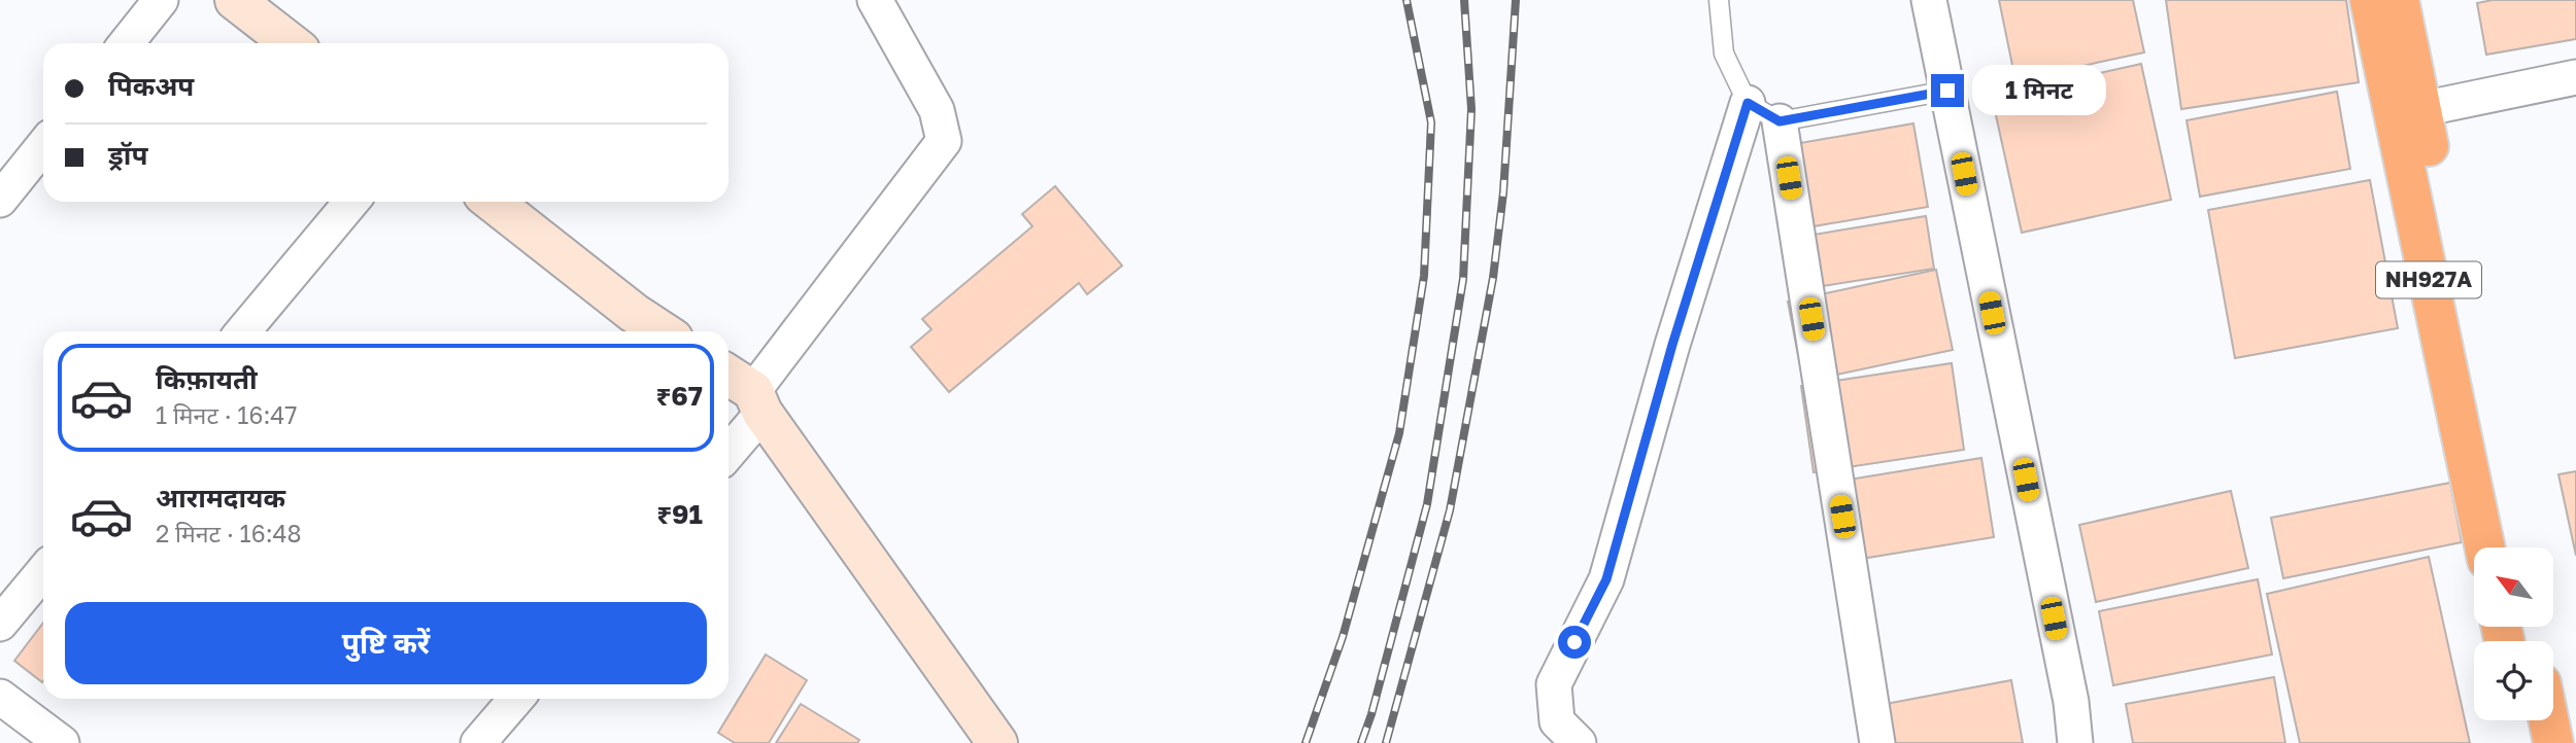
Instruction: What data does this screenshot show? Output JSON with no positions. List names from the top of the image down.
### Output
{
  "streets": {
    "highway": ["NH927A"]
  },
  "north": "top left",
  "page": {
    "banner": ["पिकअप", "ड्रॉप"],
    "bubble": "1 मिनट",
    "list": [
      {
        "name": "किफ़ायती",
        "note": "1 मिनट · 16:47",
        "value": "₹67"
      },
      {
        "name": "आरामदायक",
        "note": "2 मिनट · 16:48",
        "value": "₹91"
      }
    ],
    "buttons": "पुष्टि करें"
  }
}
